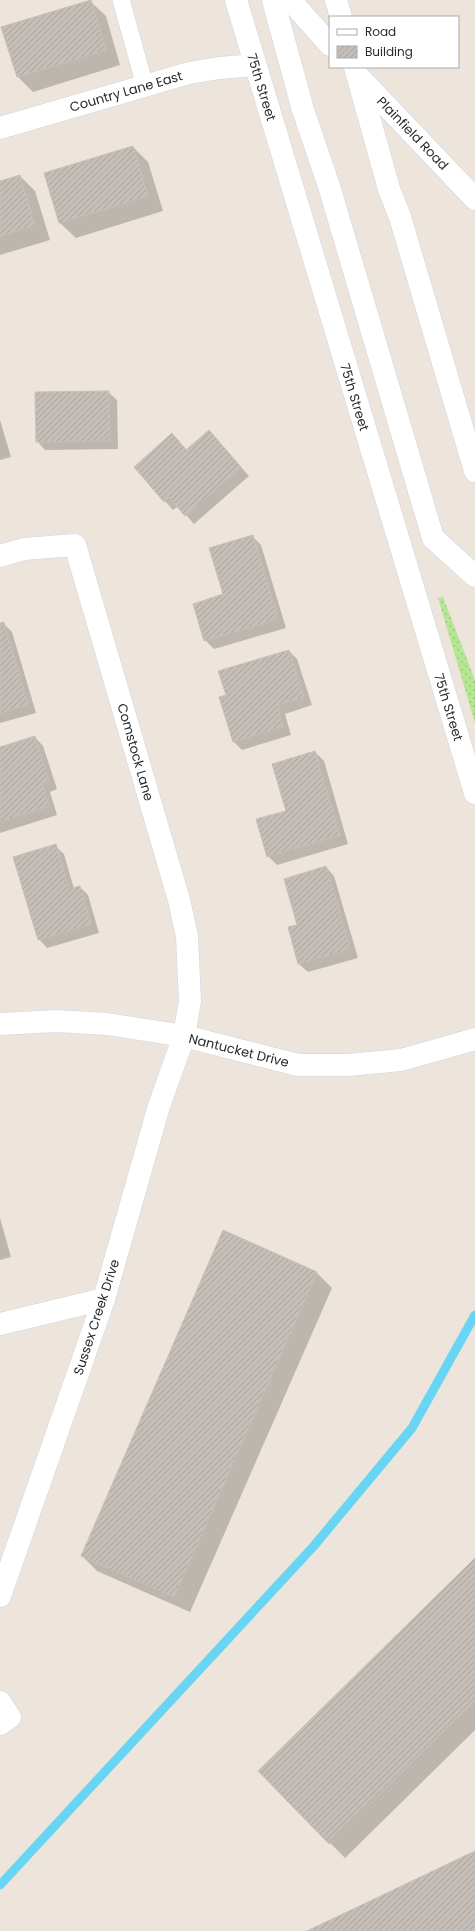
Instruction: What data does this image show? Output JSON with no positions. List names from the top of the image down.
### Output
{
  "streets": {
    "main road": [
      "75th Street",
      "Country Lane East",
      "Plainfield Road",
      "Comstock Lane",
      "Nantucket Drive",
      "Sussex Creek Drive"
    ]
  },
  "crossings": [
    ["75th Street", "Country Lane East"],
    ["Comstock Lane", "Nantucket Drive"],
    ["Comstock Lane", "Sussex Creek Drive"],
    ["Nantucket Drive", "Sussex Creek Drive"]
  ],
  "legend": ["Road", "Building"]
}
